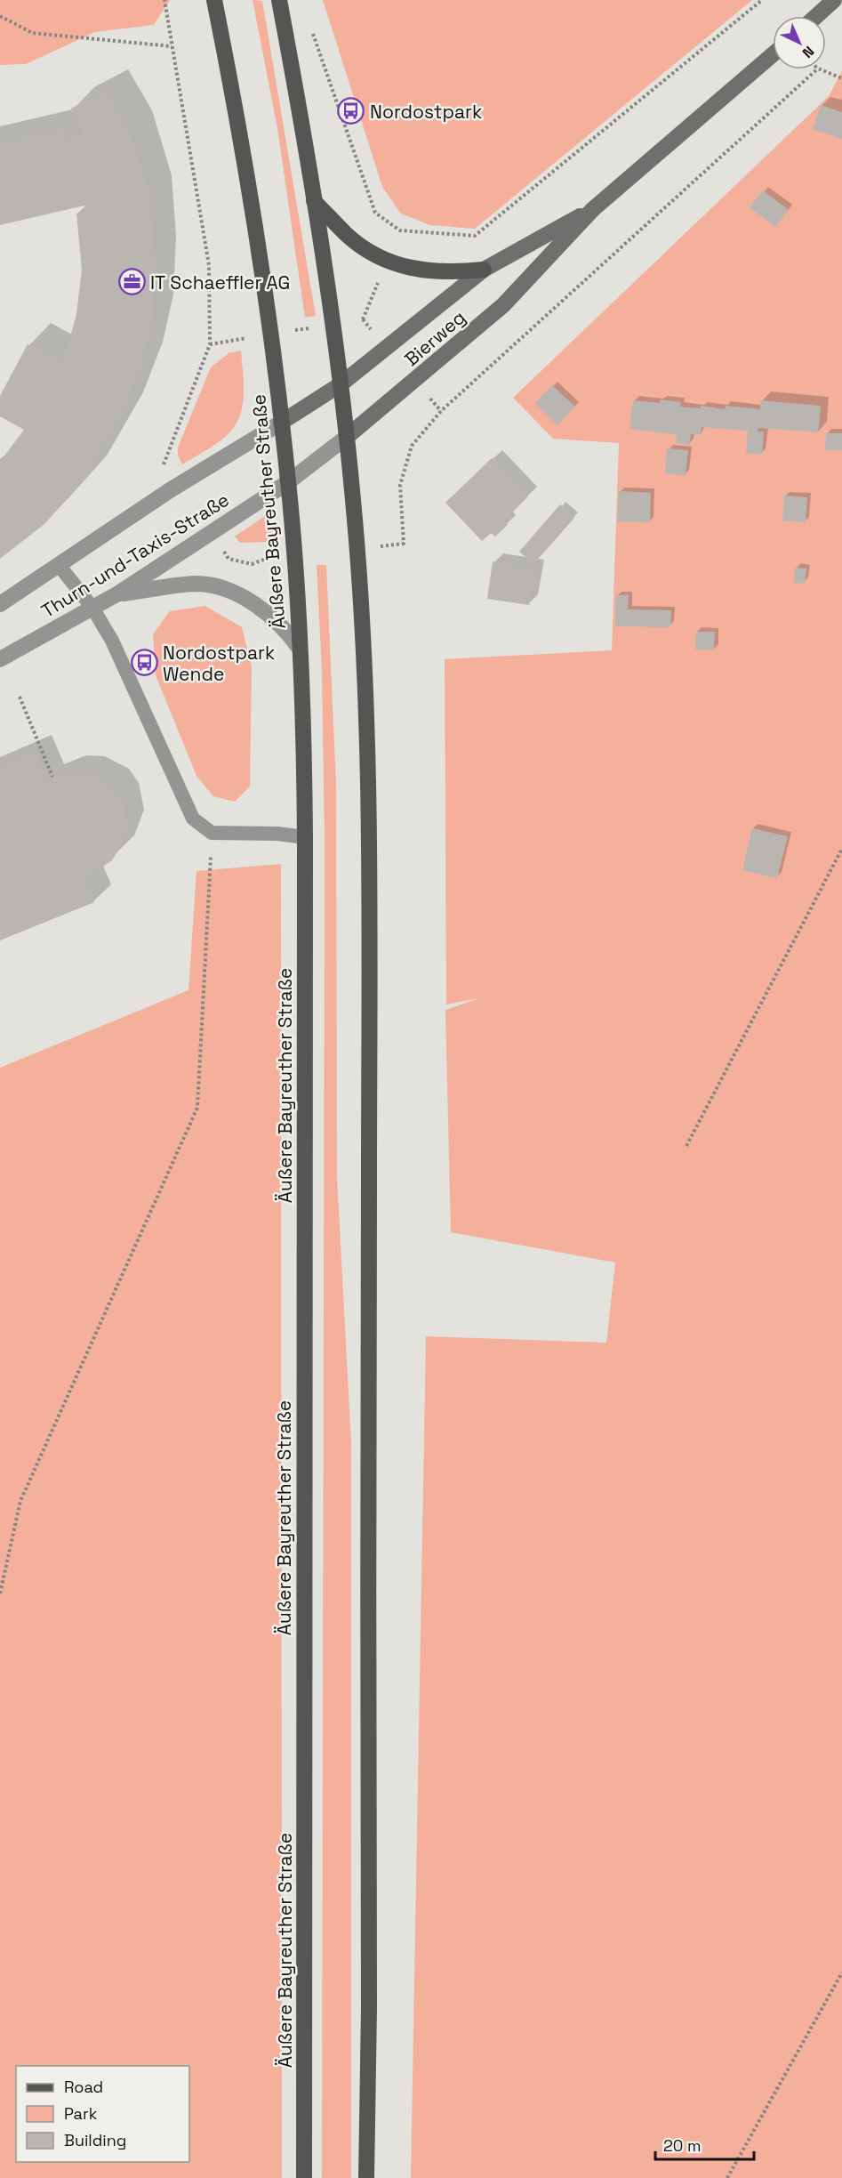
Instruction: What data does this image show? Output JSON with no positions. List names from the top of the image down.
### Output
{
  "streets": {
    "main road": ["Bierweg", "Äußere Bayreuther Straße"],
    "street": ["Thurn-und-Taxis-Straße"]
  },
  "crossings": [
    ["Bierweg", "Äußere Bayreuther Straße"],
    ["Bierweg", "Thurn-und-Taxis-Straße"],
    ["Äußere Bayreuther Straße", "Thurn-und-Taxis-Straße"]
  ],
  "places": {
    "bus stop": ["Nordostpark", "Nordostpark Wende"],
    "office": ["IT Schaeffler AG"]
  },
  "legend": ["Road", "Park", "Building"],
  "scale_bar": "20 m",
  "north": "bottom right"
}
